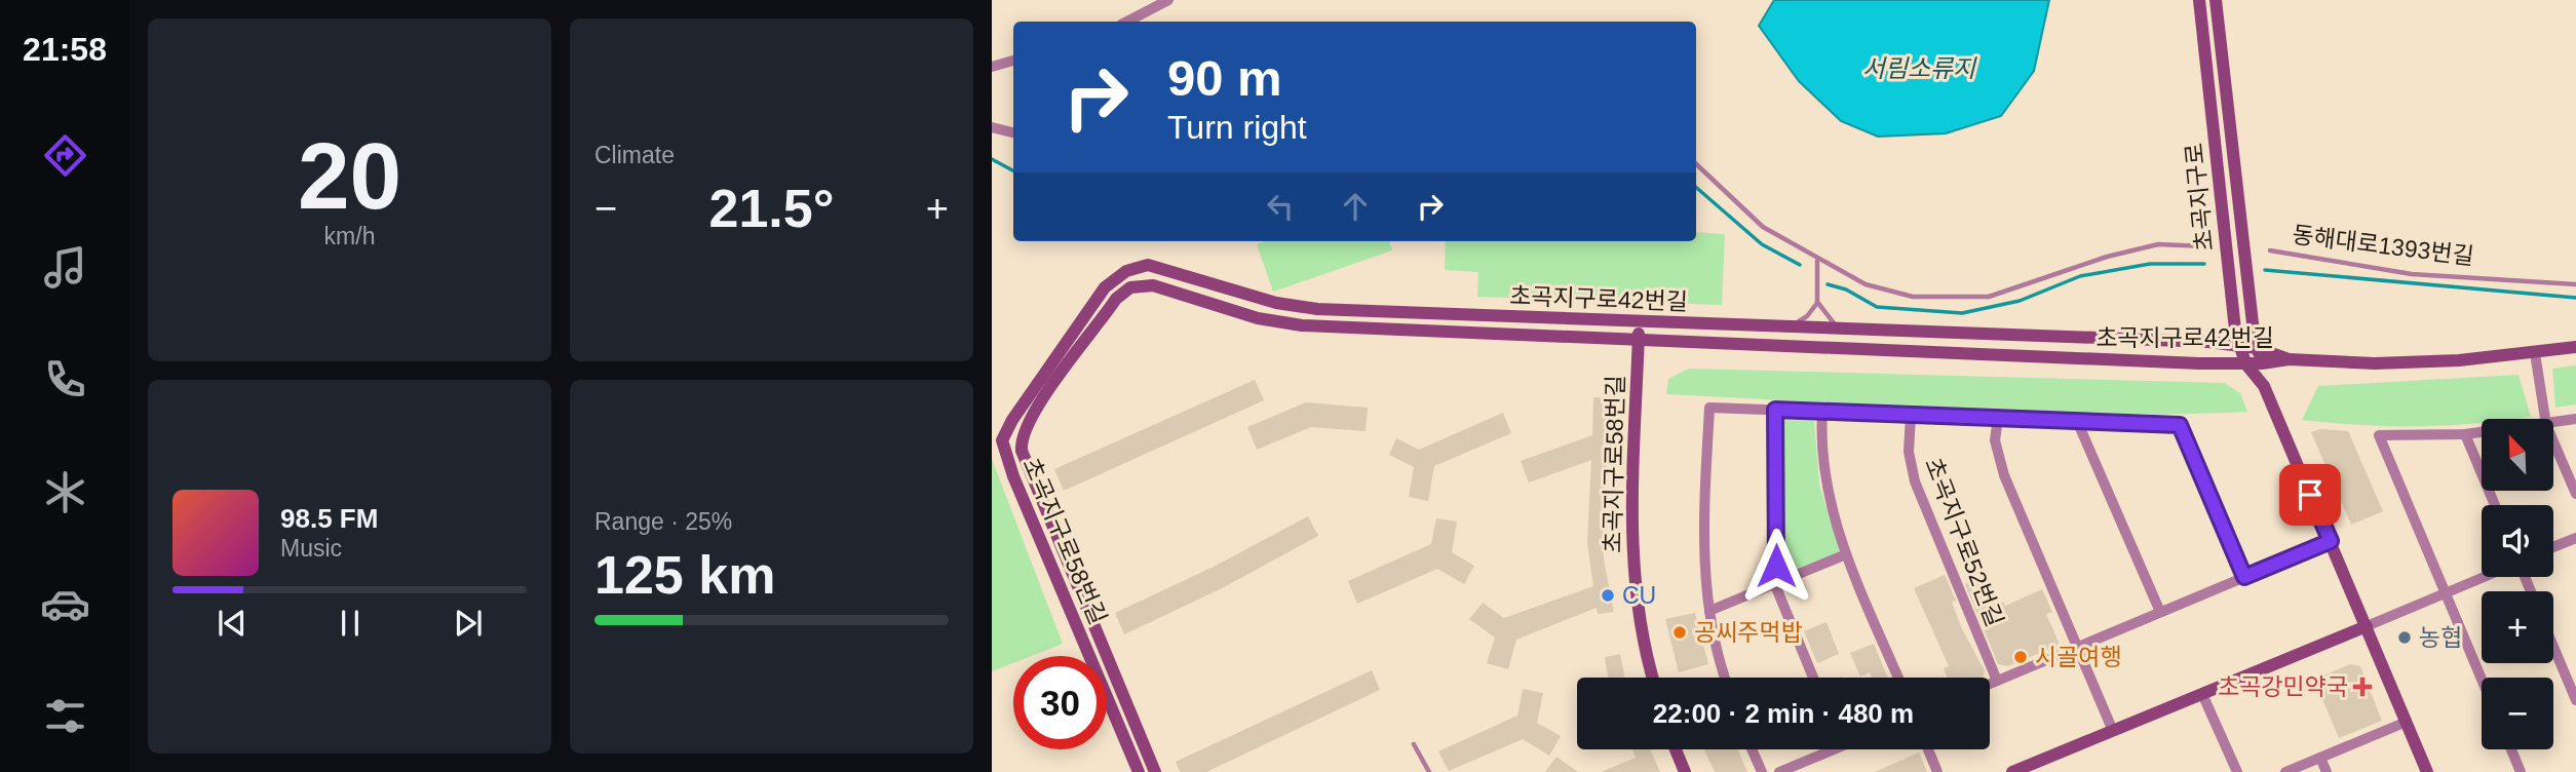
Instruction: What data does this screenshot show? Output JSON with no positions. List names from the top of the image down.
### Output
{
  "streets": {
    "street": [
      "초곡지구로",
      "초곡지구로42번길",
      "초곡지구로58번길",
      "초곡지구로52번길"
    ],
    "lane": ["동해대로1393번길"]
  },
  "crossings": [
    ["초곡지구로", "초곡지구로42번길"],
    ["초곡지구로42번길", "초곡지구로58번길"]
  ],
  "water": ["서림소류지"],
  "places": {
    "other": [
      "CU",
      "공씨주먹밥",
      "농협",
      "시골여행"
    ],
    "health": ["초곡강민약국"]
  },
  "north": "top left",
  "page": {
    "tabs": "21:58",
    "tile": [
      ["20", "km/h"],
      "Climate",
      ["Range · 25%", "125 km"]
    ],
    "turn": ["90 m", "Turn right"],
    "heat": ["−", "21.5°", "+"],
    "map_buttons": ["+", "−"],
    "song": ["98.5 FM", "Music"],
    "limit": "30",
    "trip": "22:00 · 2 min · 480 m"
  }
}
